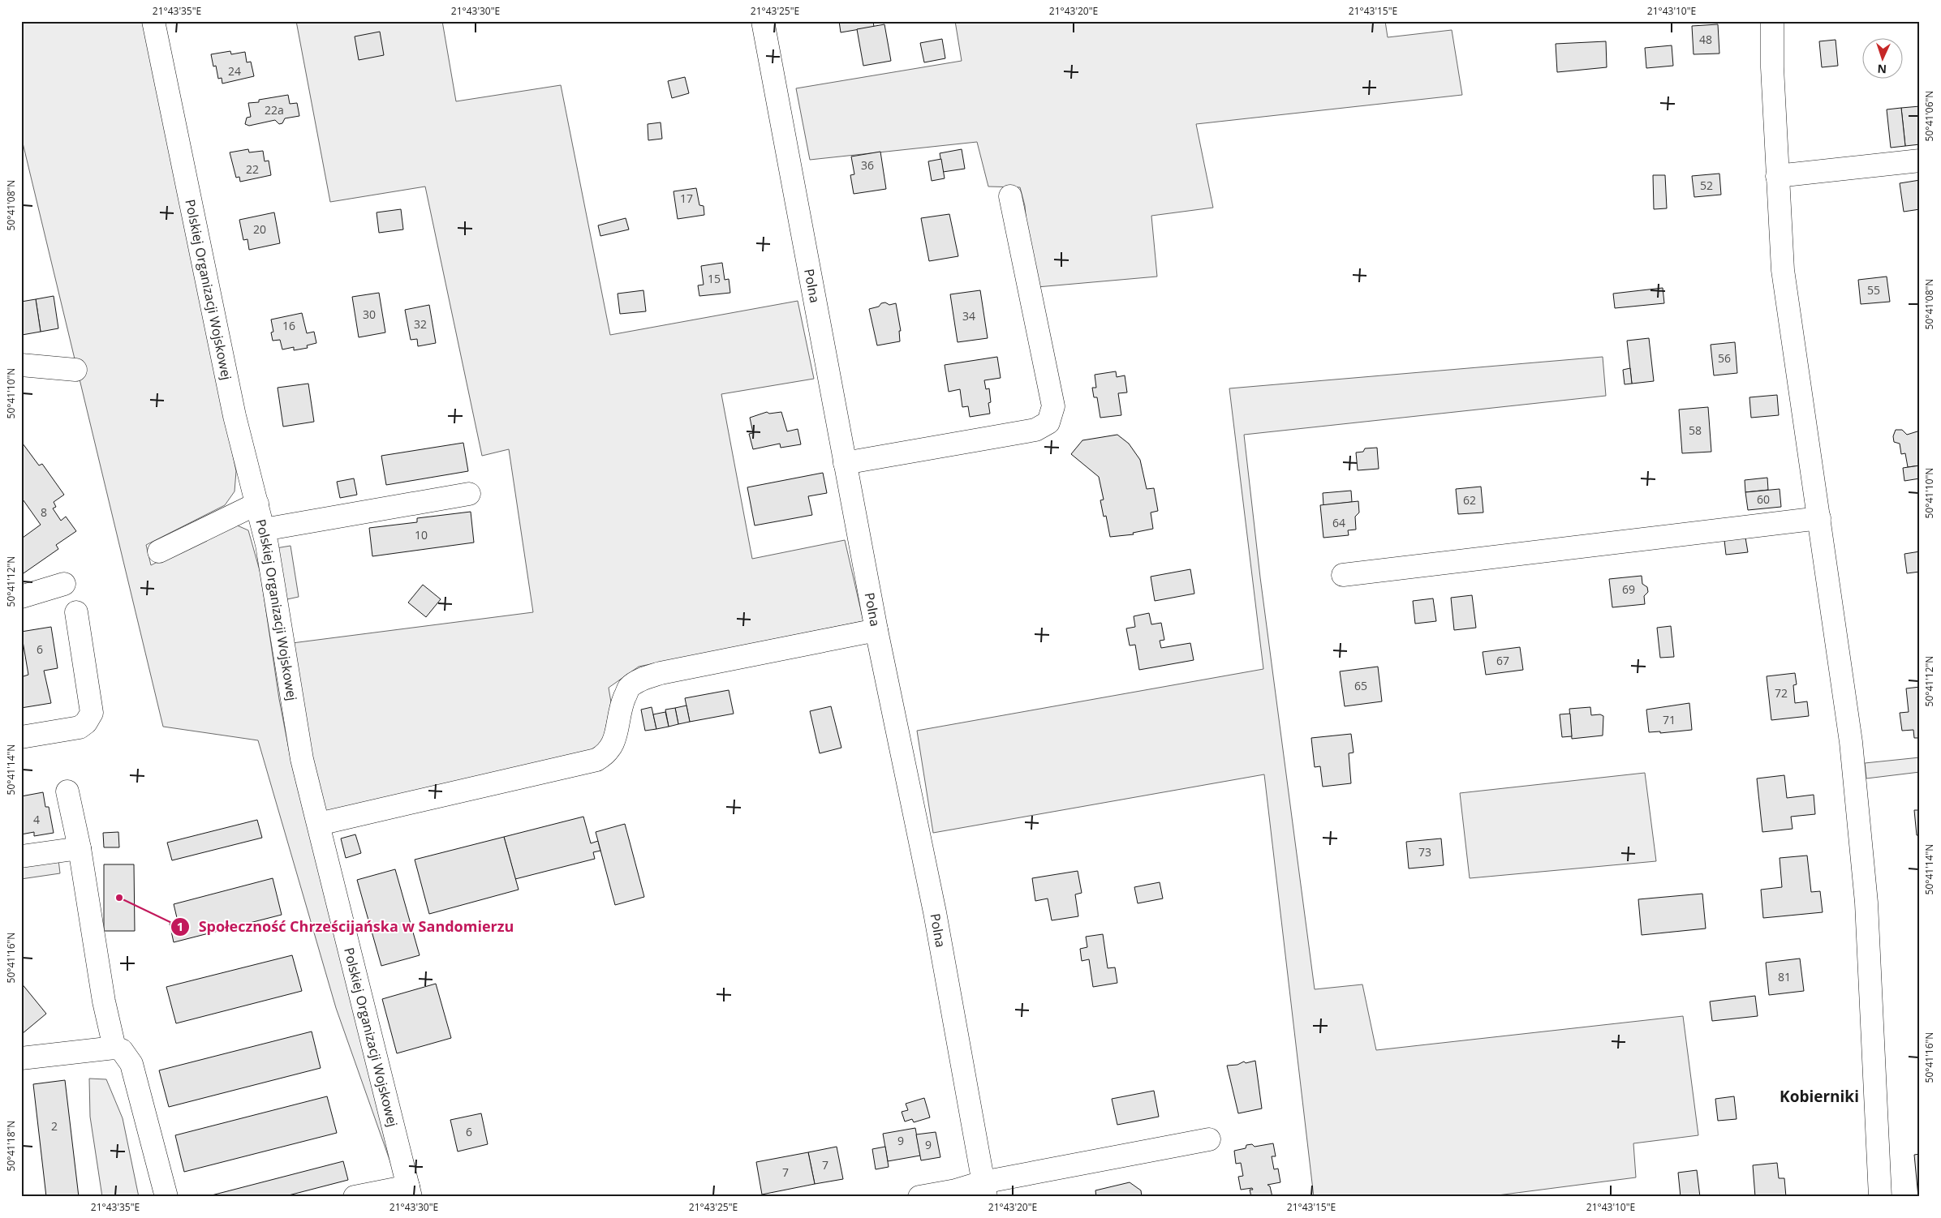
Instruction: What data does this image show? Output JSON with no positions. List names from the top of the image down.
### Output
{
  "streets": {
    "street": ["Polna", "Polskiej Organizacji Wojskowej"]
  },
  "districts": ["Kobierniki"],
  "places": ["Społeczność Chrześcijańska w Sandomierzu"],
  "house_numbers": [
    "48",
    "24",
    "22a",
    "36",
    "22",
    "52",
    "17",
    "20",
    "15",
    "55",
    "30",
    "34",
    "32",
    "16",
    "56",
    "58",
    "60",
    "62",
    "8",
    "64",
    "10",
    "69",
    "6",
    "67",
    "65",
    "72",
    "71",
    "4",
    "73",
    "81",
    "2",
    "6",
    "9",
    "9",
    "7",
    "7"
  ],
  "north": "bottom",
  "coordinates": [
    "21°43'35\"E",
    "21°43'30\"E",
    "21°43'25\"E",
    "21°43'20\"E",
    "21°43'15\"E",
    "21°43'10\"E",
    "50°41'06\"N",
    "50°41'08\"N",
    "50°41'10\"N",
    "50°41'12\"N",
    "50°41'14\"N",
    "50°41'16\"N",
    "50°41'18\"N"
  ]
}
